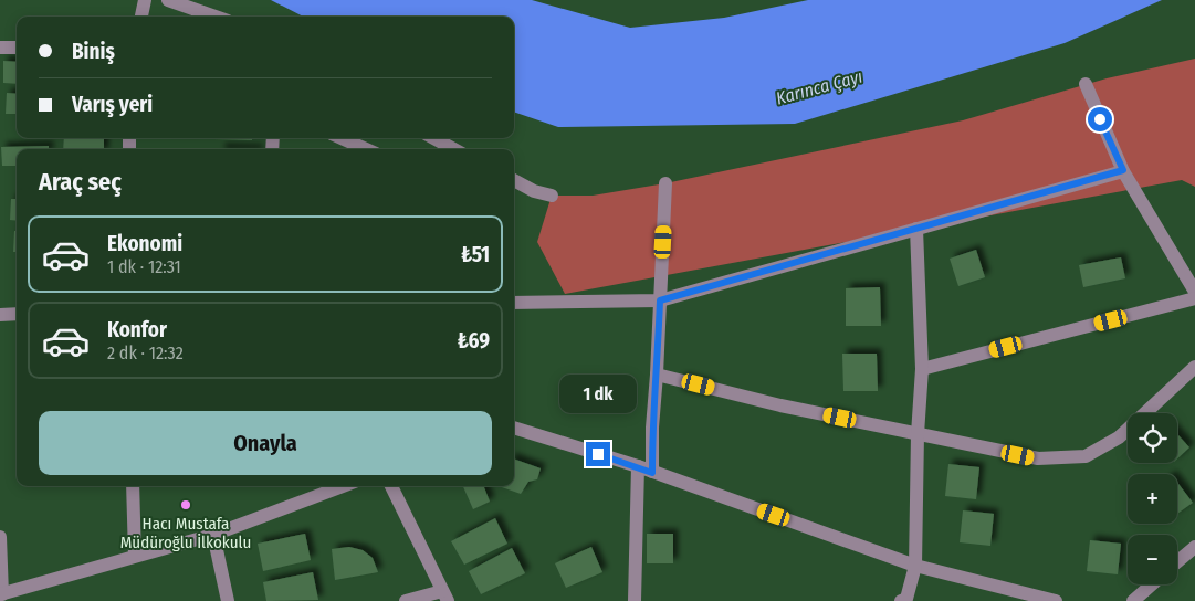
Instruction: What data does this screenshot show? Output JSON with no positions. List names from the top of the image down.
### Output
{
  "water": ["Karınca Çayı"],
  "places": ["Hacı Mustafa Müdüroğlu İlkokulu"],
  "page": {
    "banner": ["Biniş", "Varış yeri"],
    "heading": "Araç seç",
    "list": [
      {
        "name": "Ekonomi",
        "note": "1 dk · 12:31",
        "value": "₺51"
      },
      {
        "name": "Konfor",
        "note": "2 dk · 12:32",
        "value": "₺69"
      }
    ],
    "bubble": "1 dk",
    "buttons": "Onayla",
    "map_buttons": ["+", "−"]
  }
}
